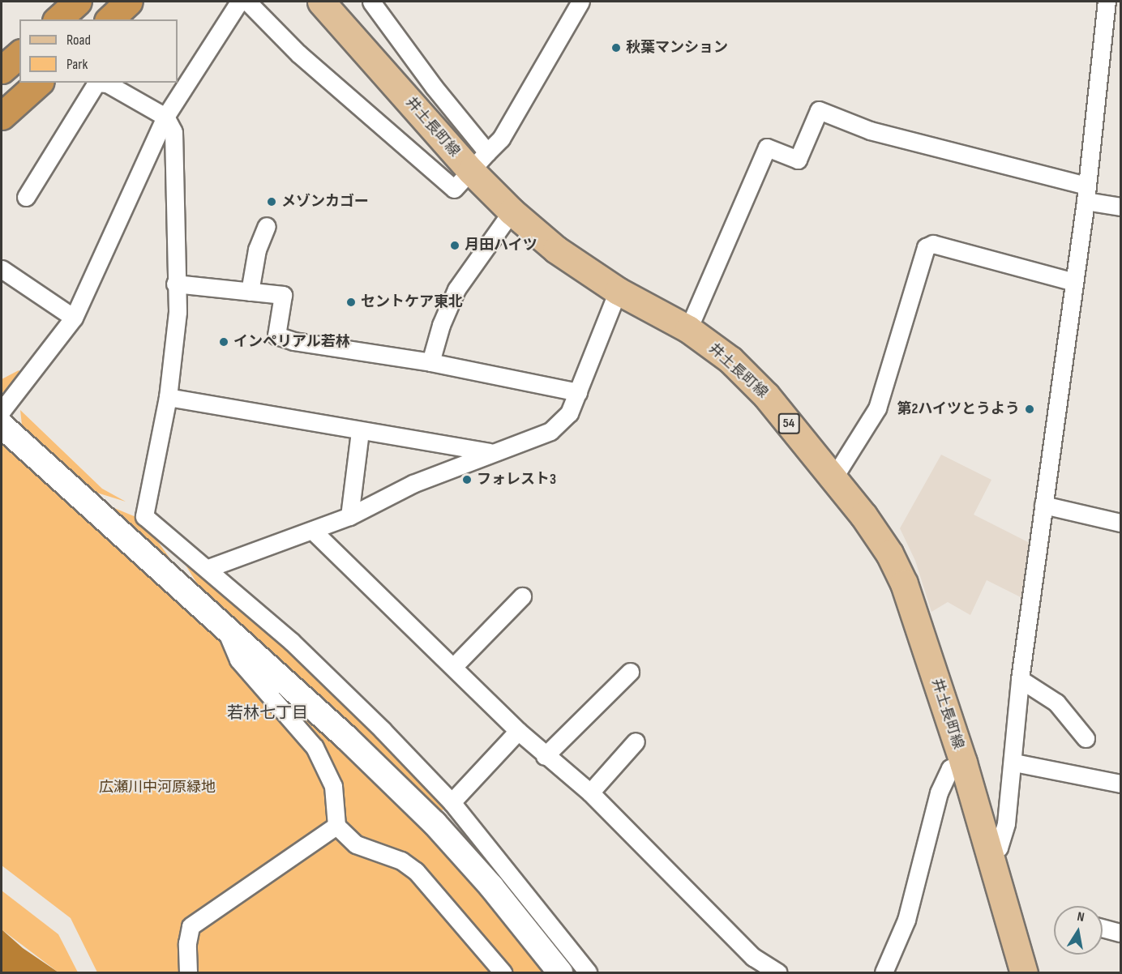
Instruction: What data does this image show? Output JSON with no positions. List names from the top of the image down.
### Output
{
  "streets": {
    "main road": ["井土長町線", "54"]
  },
  "districts": ["若林七丁目"],
  "parks": ["広瀬川中河原緑地"],
  "places": [
    "秋葉マンション",
    "メゾンカゴー",
    "月田ハイツ",
    "セントケア東北",
    "インペリアル若林",
    "第2ハイツとうよう",
    "フォレスト3"
  ],
  "legend": ["Road", "Park"],
  "north": "top"
}
